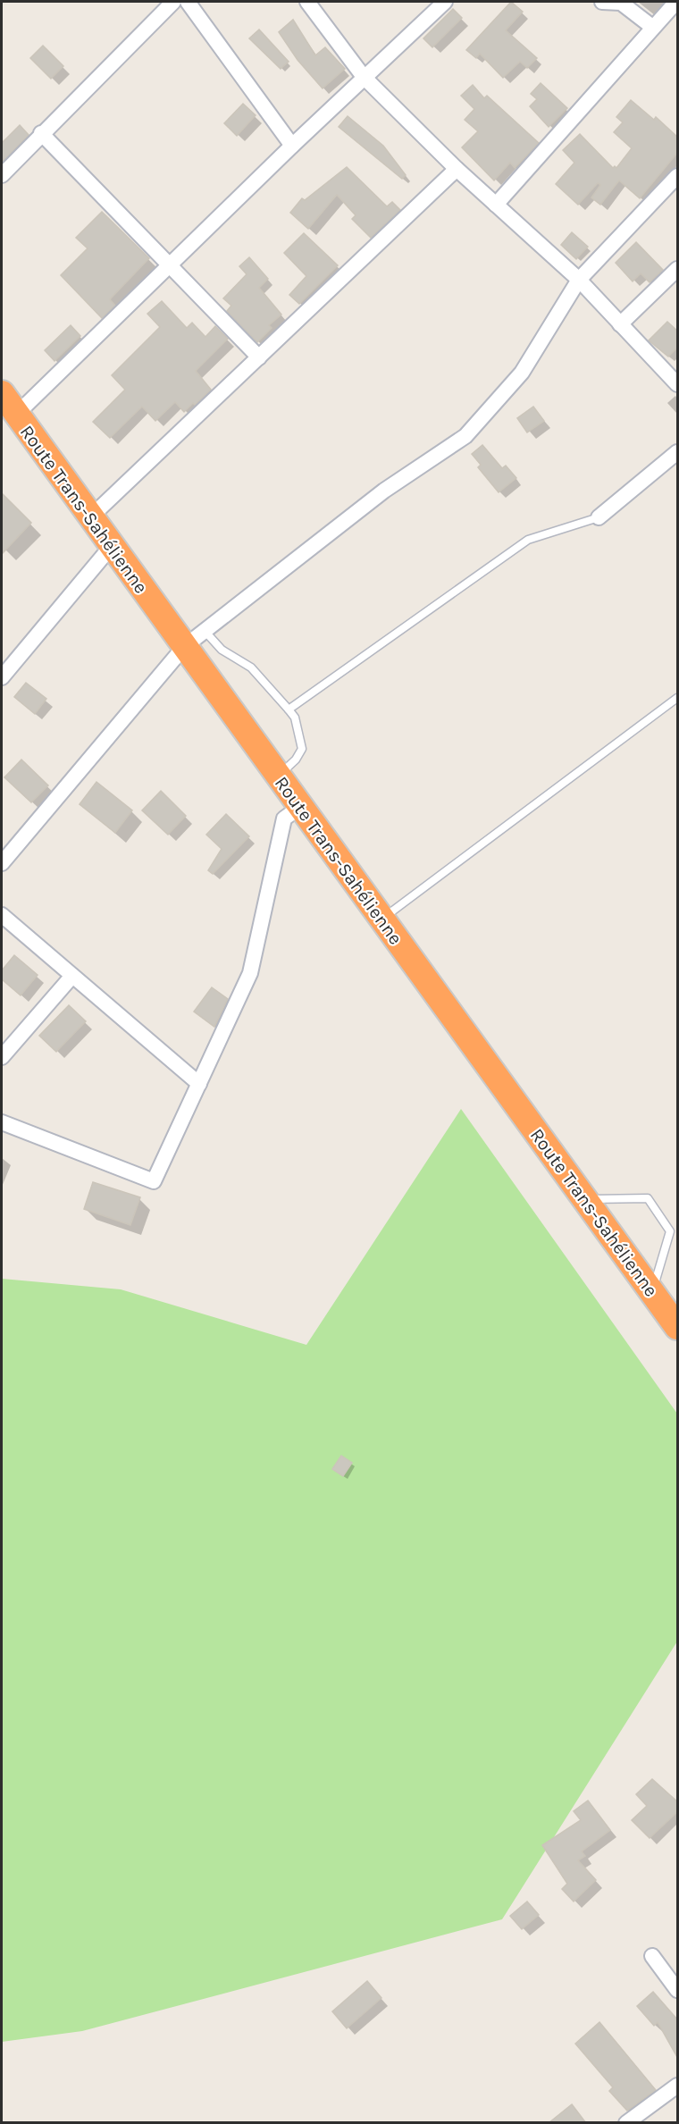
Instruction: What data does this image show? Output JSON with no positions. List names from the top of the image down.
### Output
{
  "streets": {
    "highway": ["Route Trans-Sahélienne"]
  }
}
